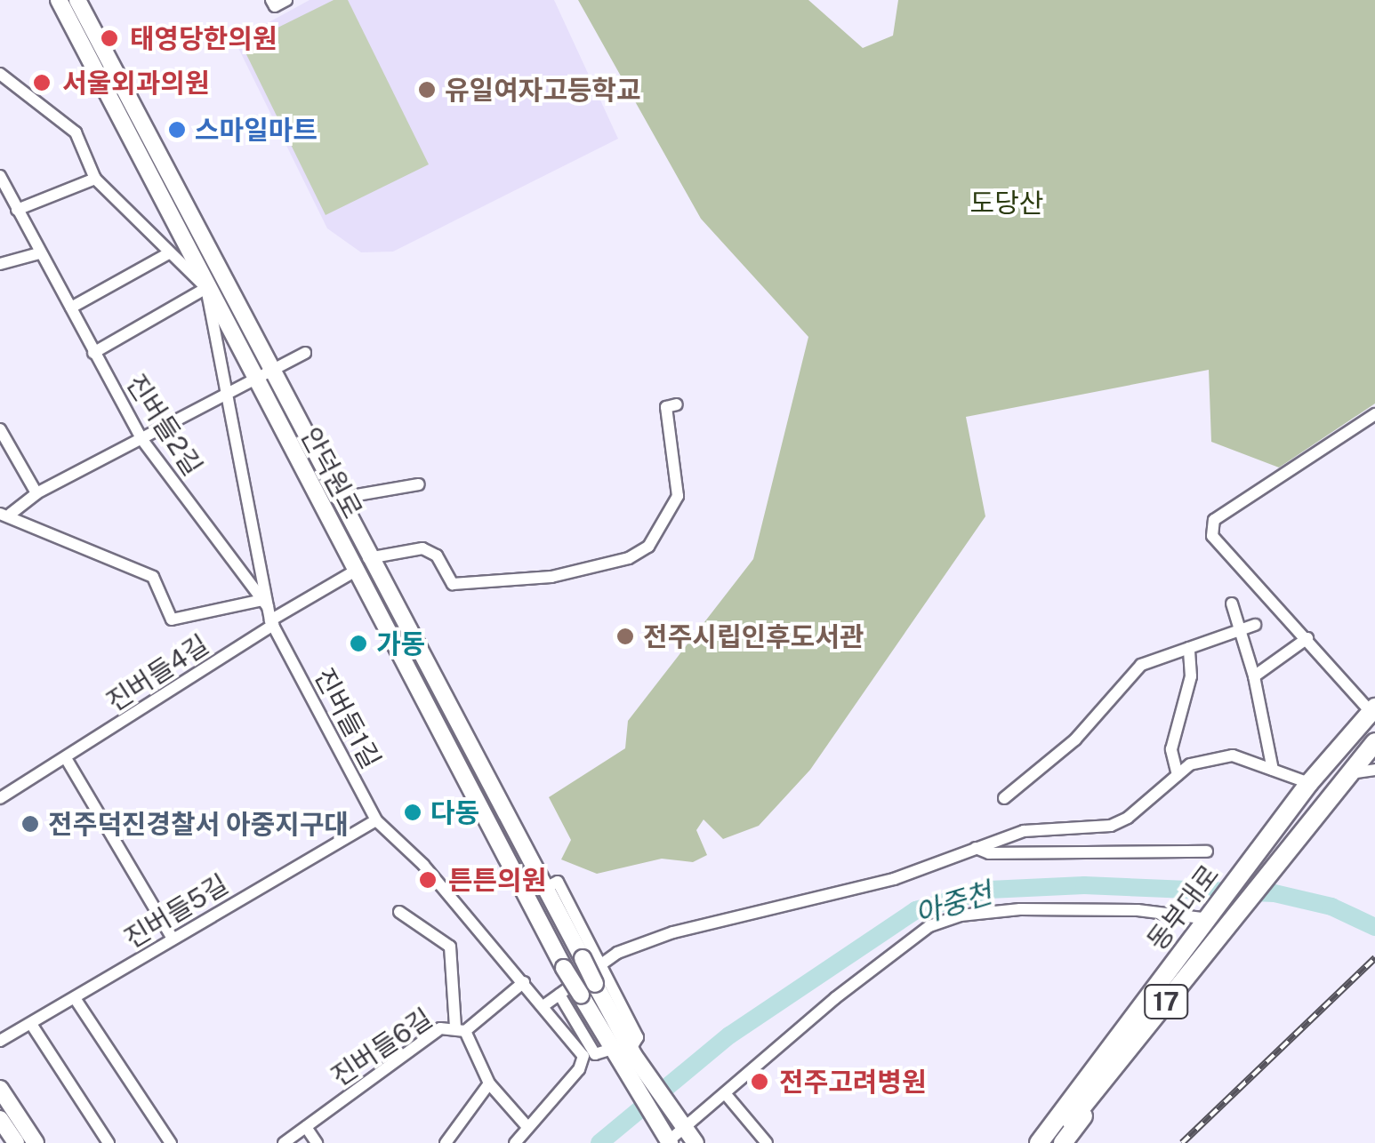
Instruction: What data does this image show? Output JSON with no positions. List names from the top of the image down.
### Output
{
  "streets": {
    "main road": ["동부대로", "17"],
    "street": [
      "진버들2길",
      "안덕원로",
      "진버들4길",
      "진버들1길",
      "진버들5길",
      "진버들6길"
    ]
  },
  "crossings": [
    ["진버들2길", "진버들4길"],
    ["진버들2길", "진버들1길"],
    ["안덕원로", "진버들4길"],
    ["안덕원로", "진버들1길"],
    ["진버들4길", "진버들1길"],
    ["진버들1길", "진버들5길"],
    ["진버들1길", "진버들6길"]
  ],
  "water": ["아중천"],
  "parks": ["도당산"],
  "places": [
    "태영당한의원",
    "서울외과의원",
    "유일여자고등학교",
    "스마일마트",
    "전주시립인후도서관",
    "가동",
    "다동",
    "전주덕진경찰서 아중지구대",
    "튼튼의원",
    "전주고려병원"
  ]
}
